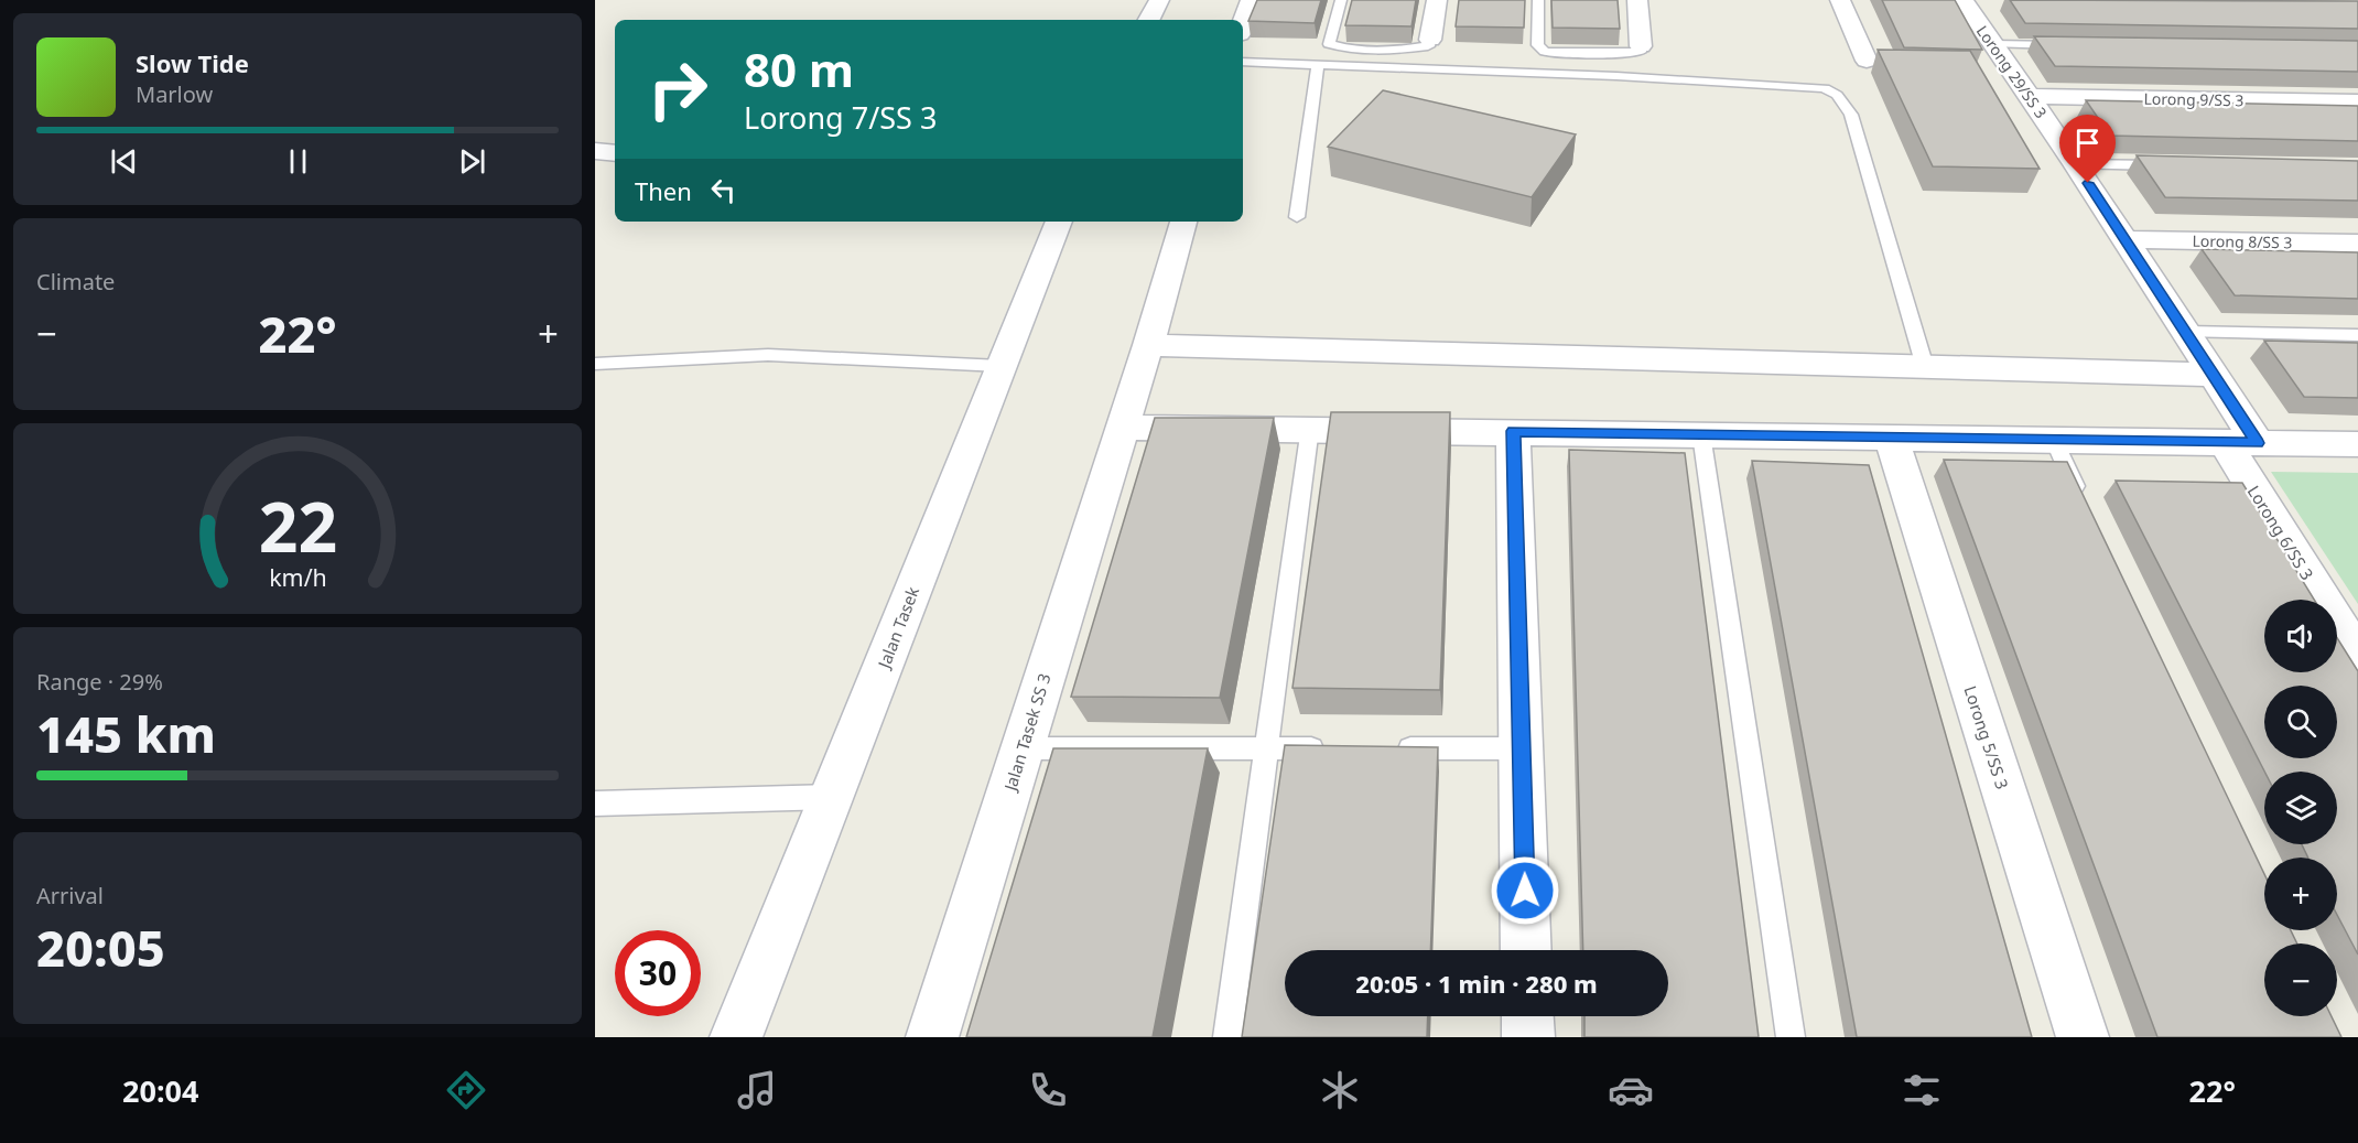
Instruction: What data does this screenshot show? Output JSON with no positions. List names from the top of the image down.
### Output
{
  "streets": {
    "street": [
      "Lorong 29/SS 3",
      "Lorong 9/SS 3",
      "Lorong 8/SS 3",
      "Lorong 6/SS 3",
      "Jalan Tasek",
      "Jalan Tasek SS 3",
      "Lorong 5/SS 3"
    ]
  },
  "crossings": [
    ["Lorong 29/SS 3", "Lorong 9/SS 3"],
    ["Lorong 29/SS 3", "Lorong 8/SS 3"],
    ["Lorong 29/SS 3", "Lorong 6/SS 3"]
  ],
  "page": {
    "turn": ["80 m", "Lorong 7/SS 3"],
    "song": ["Slow Tide", "Marlow"],
    "then": "Then",
    "tile": [
      "Climate",
      ["Range · 29%", "145 km"],
      ["Arrival", "20:05"]
    ],
    "heat": ["−", "22°", "+"],
    "map_buttons": ["+", "−"],
    "limit": "30",
    "trip": "20:05 · 1 min · 280 m",
    "tabs": ["20:04", "22°"],
    "gauge": ["22", "km/h"]
  }
}
